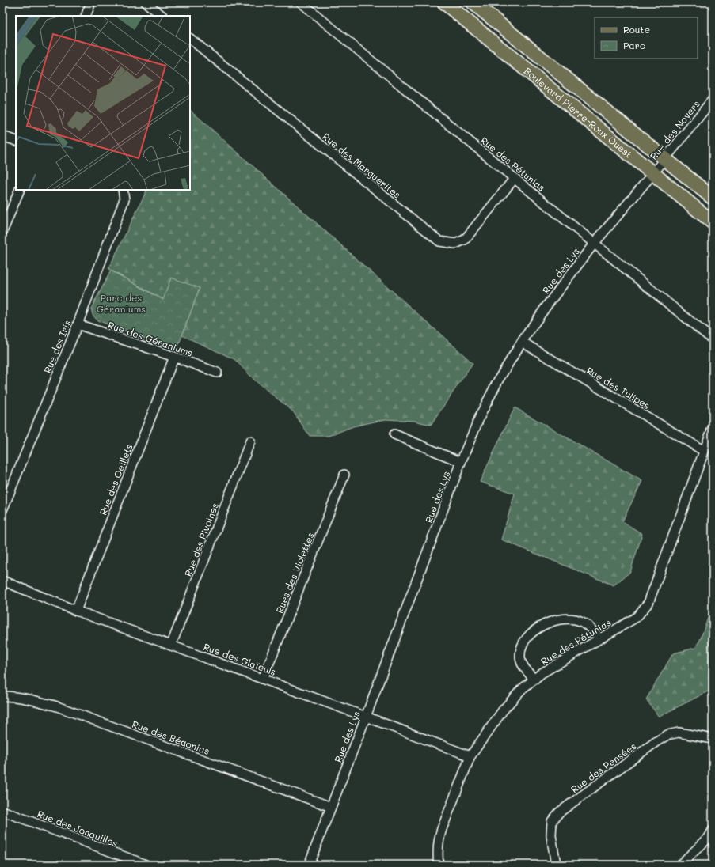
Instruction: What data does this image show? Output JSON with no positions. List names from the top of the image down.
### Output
{
  "streets": {
    "main road": ["Boulevard Pierre-Roux Ouest"],
    "street": [
      "Rue des Noyers",
      "Rue des Pétunias",
      "Rue des Marguerites",
      "Rue des Lys",
      "Rue des Géraniums",
      "Rue des Iris",
      "Rue des Tulipes",
      "Rue des Oeillets",
      "Rue des Pivoines",
      "Rues des Violettes",
      "Rue des Glaïeuls",
      "Rue des Bégonias",
      "Rue des Pensées",
      "Rue des Jonquilles"
    ]
  },
  "crossings": [
    ["Boulevard Pierre-Roux Ouest", "Rue des Noyers"],
    ["Boulevard Pierre-Roux Ouest", "Rue des Lys"],
    ["Rue des Noyers", "Rue des Lys"],
    ["Rue des Pétunias", "Rue des Marguerites"],
    ["Rue des Pétunias", "Rue des Lys"],
    ["Rue des Pétunias", "Rue des Tulipes"],
    ["Rue des Pétunias", "Rue des Glaïeuls"],
    ["Rue des Lys", "Rue des Tulipes"],
    ["Rue des Lys", "Rue des Glaïeuls"],
    ["Rue des Lys", "Rue des Bégonias"],
    ["Rue des Géraniums", "Rue des Iris"],
    ["Rue des Géraniums", "Rue des Oeillets"],
    ["Rue des Oeillets", "Rue des Glaïeuls"],
    ["Rue des Pivoines", "Rue des Glaïeuls"],
    ["Rues des Violettes", "Rue des Glaïeuls"]
  ],
  "parks": ["Parc des Géraniums"],
  "legend": ["Route", "Parc"]
}
